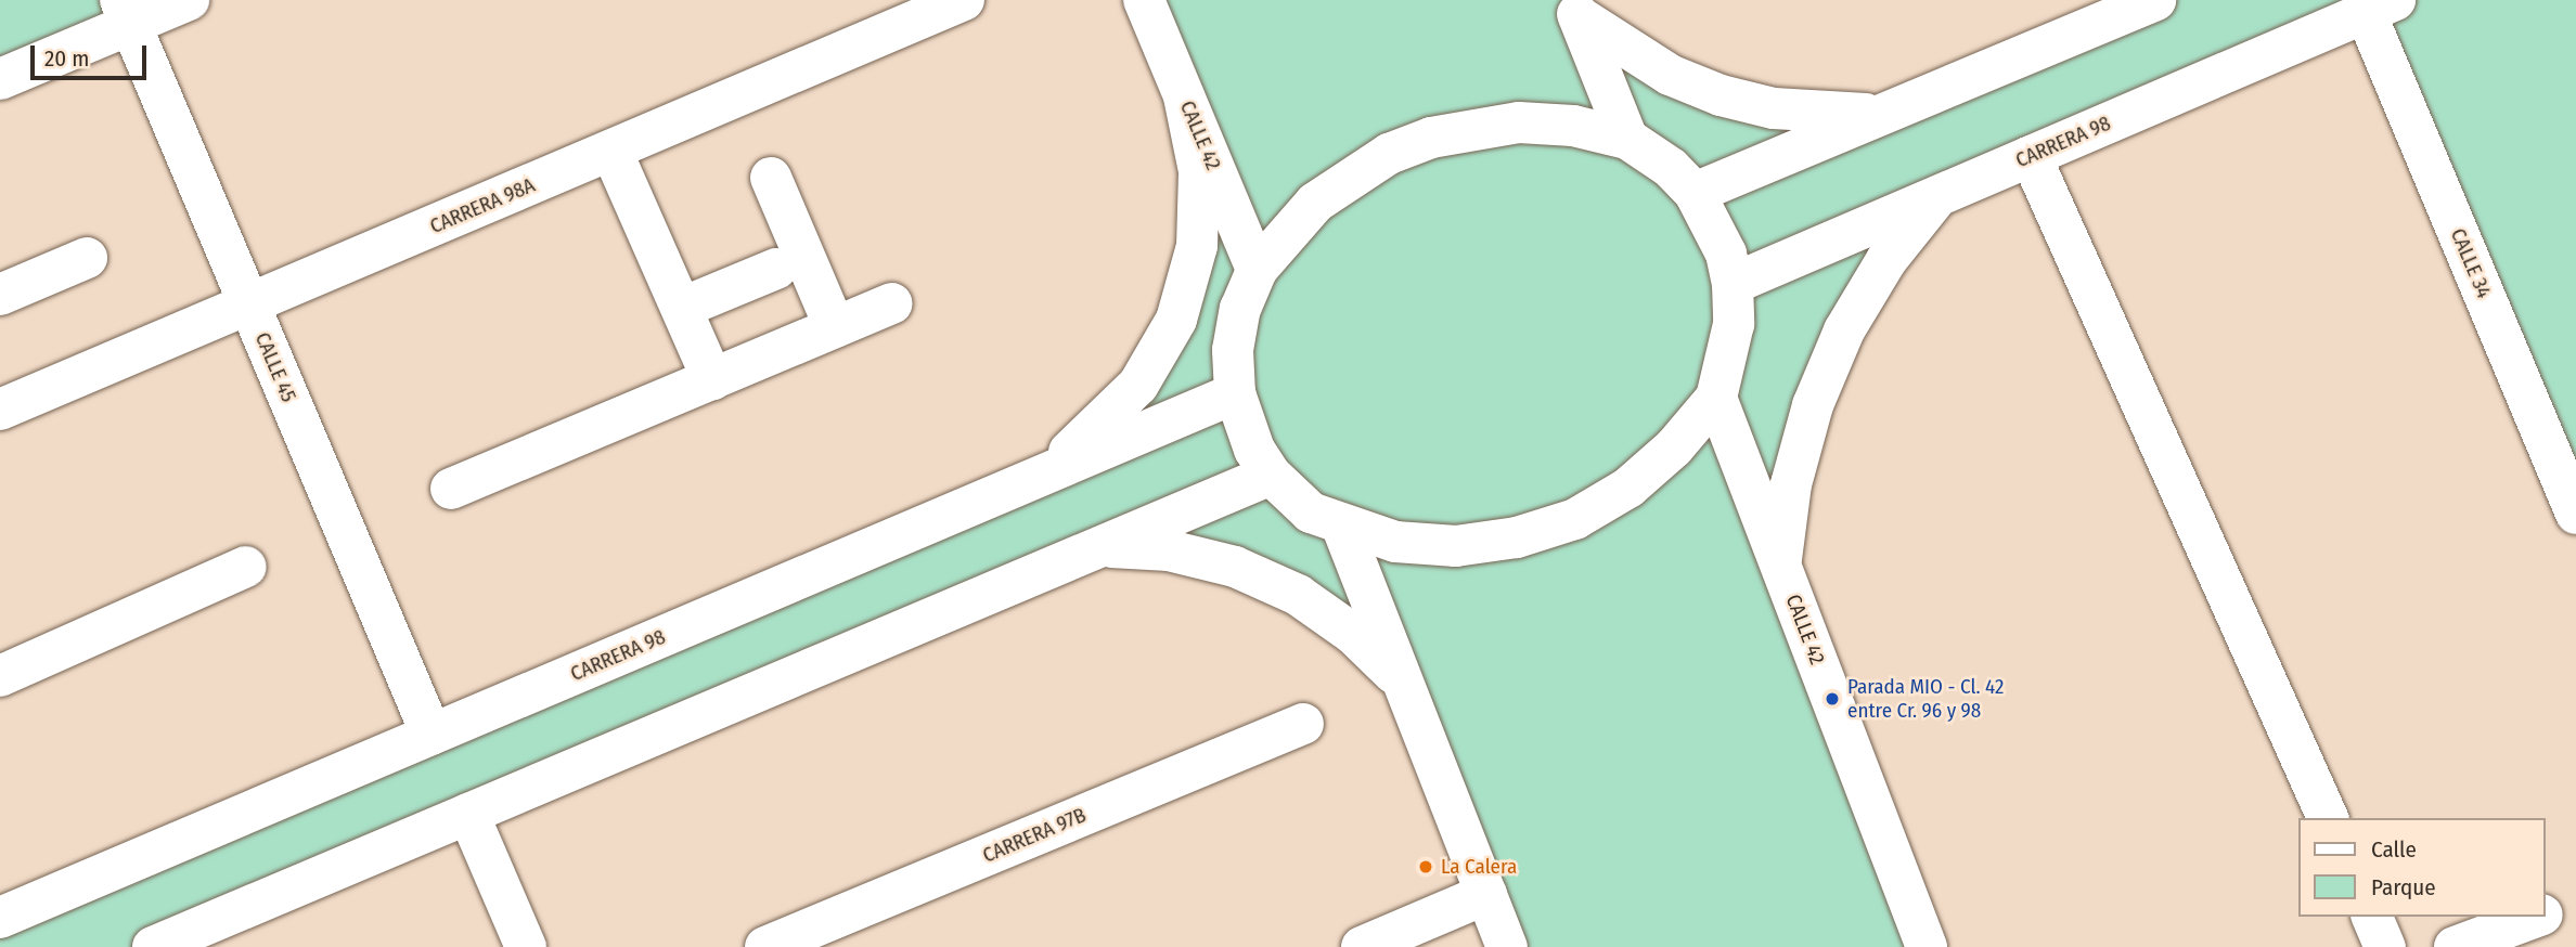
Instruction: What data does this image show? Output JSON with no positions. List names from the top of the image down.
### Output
{
  "streets": {
    "street": [
      "CALLE 42",
      "CARRERA 98",
      "CARRERA 98A",
      "CALLE 34",
      "CALLE 45",
      "CARRERA 97B"
    ]
  },
  "crossings": [
    ["CARRERA 98", "CALLE 34"],
    ["CARRERA 98", "CALLE 45"],
    ["CARRERA 98A", "CALLE 45"]
  ],
  "places": ["Parada MIO - Cl. 42 entre Cr. 96 y 98", "La Calera"],
  "legend": ["Calle", "Parque"],
  "scale_bar": "20 m"
}
